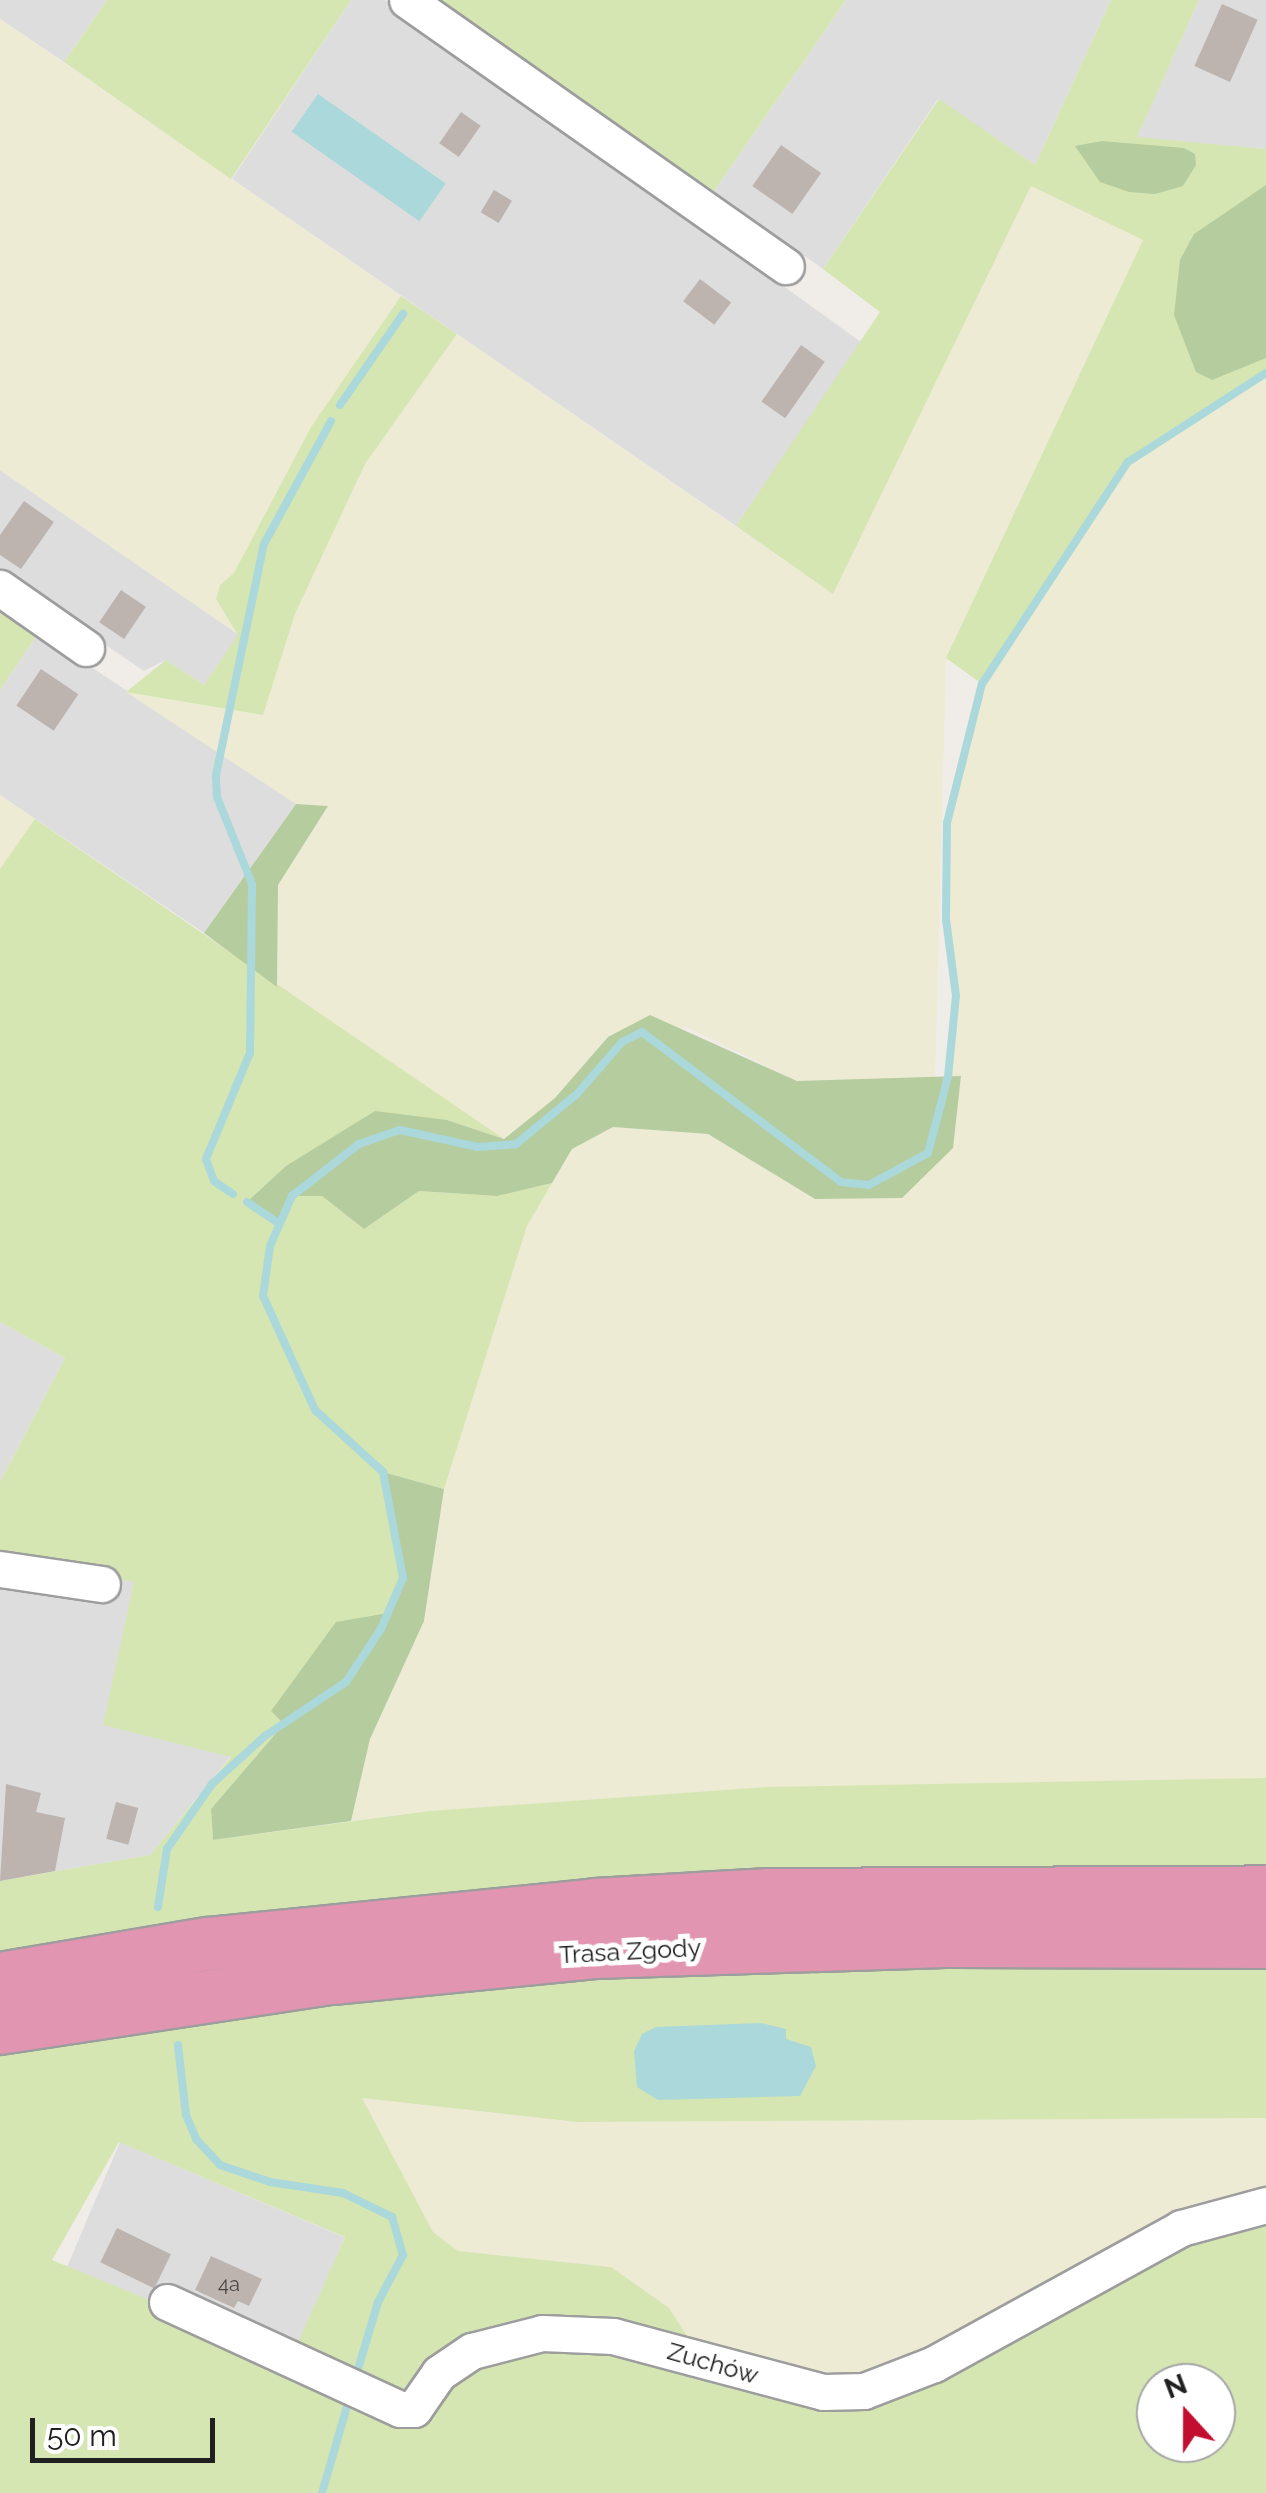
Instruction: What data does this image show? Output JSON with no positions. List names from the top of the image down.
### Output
{
  "streets": {
    "highway": ["Trasa Zgody"],
    "street": ["Zuchów"]
  },
  "house_numbers": ["4a"],
  "scale_bar": "50 m",
  "north": "top"
}
